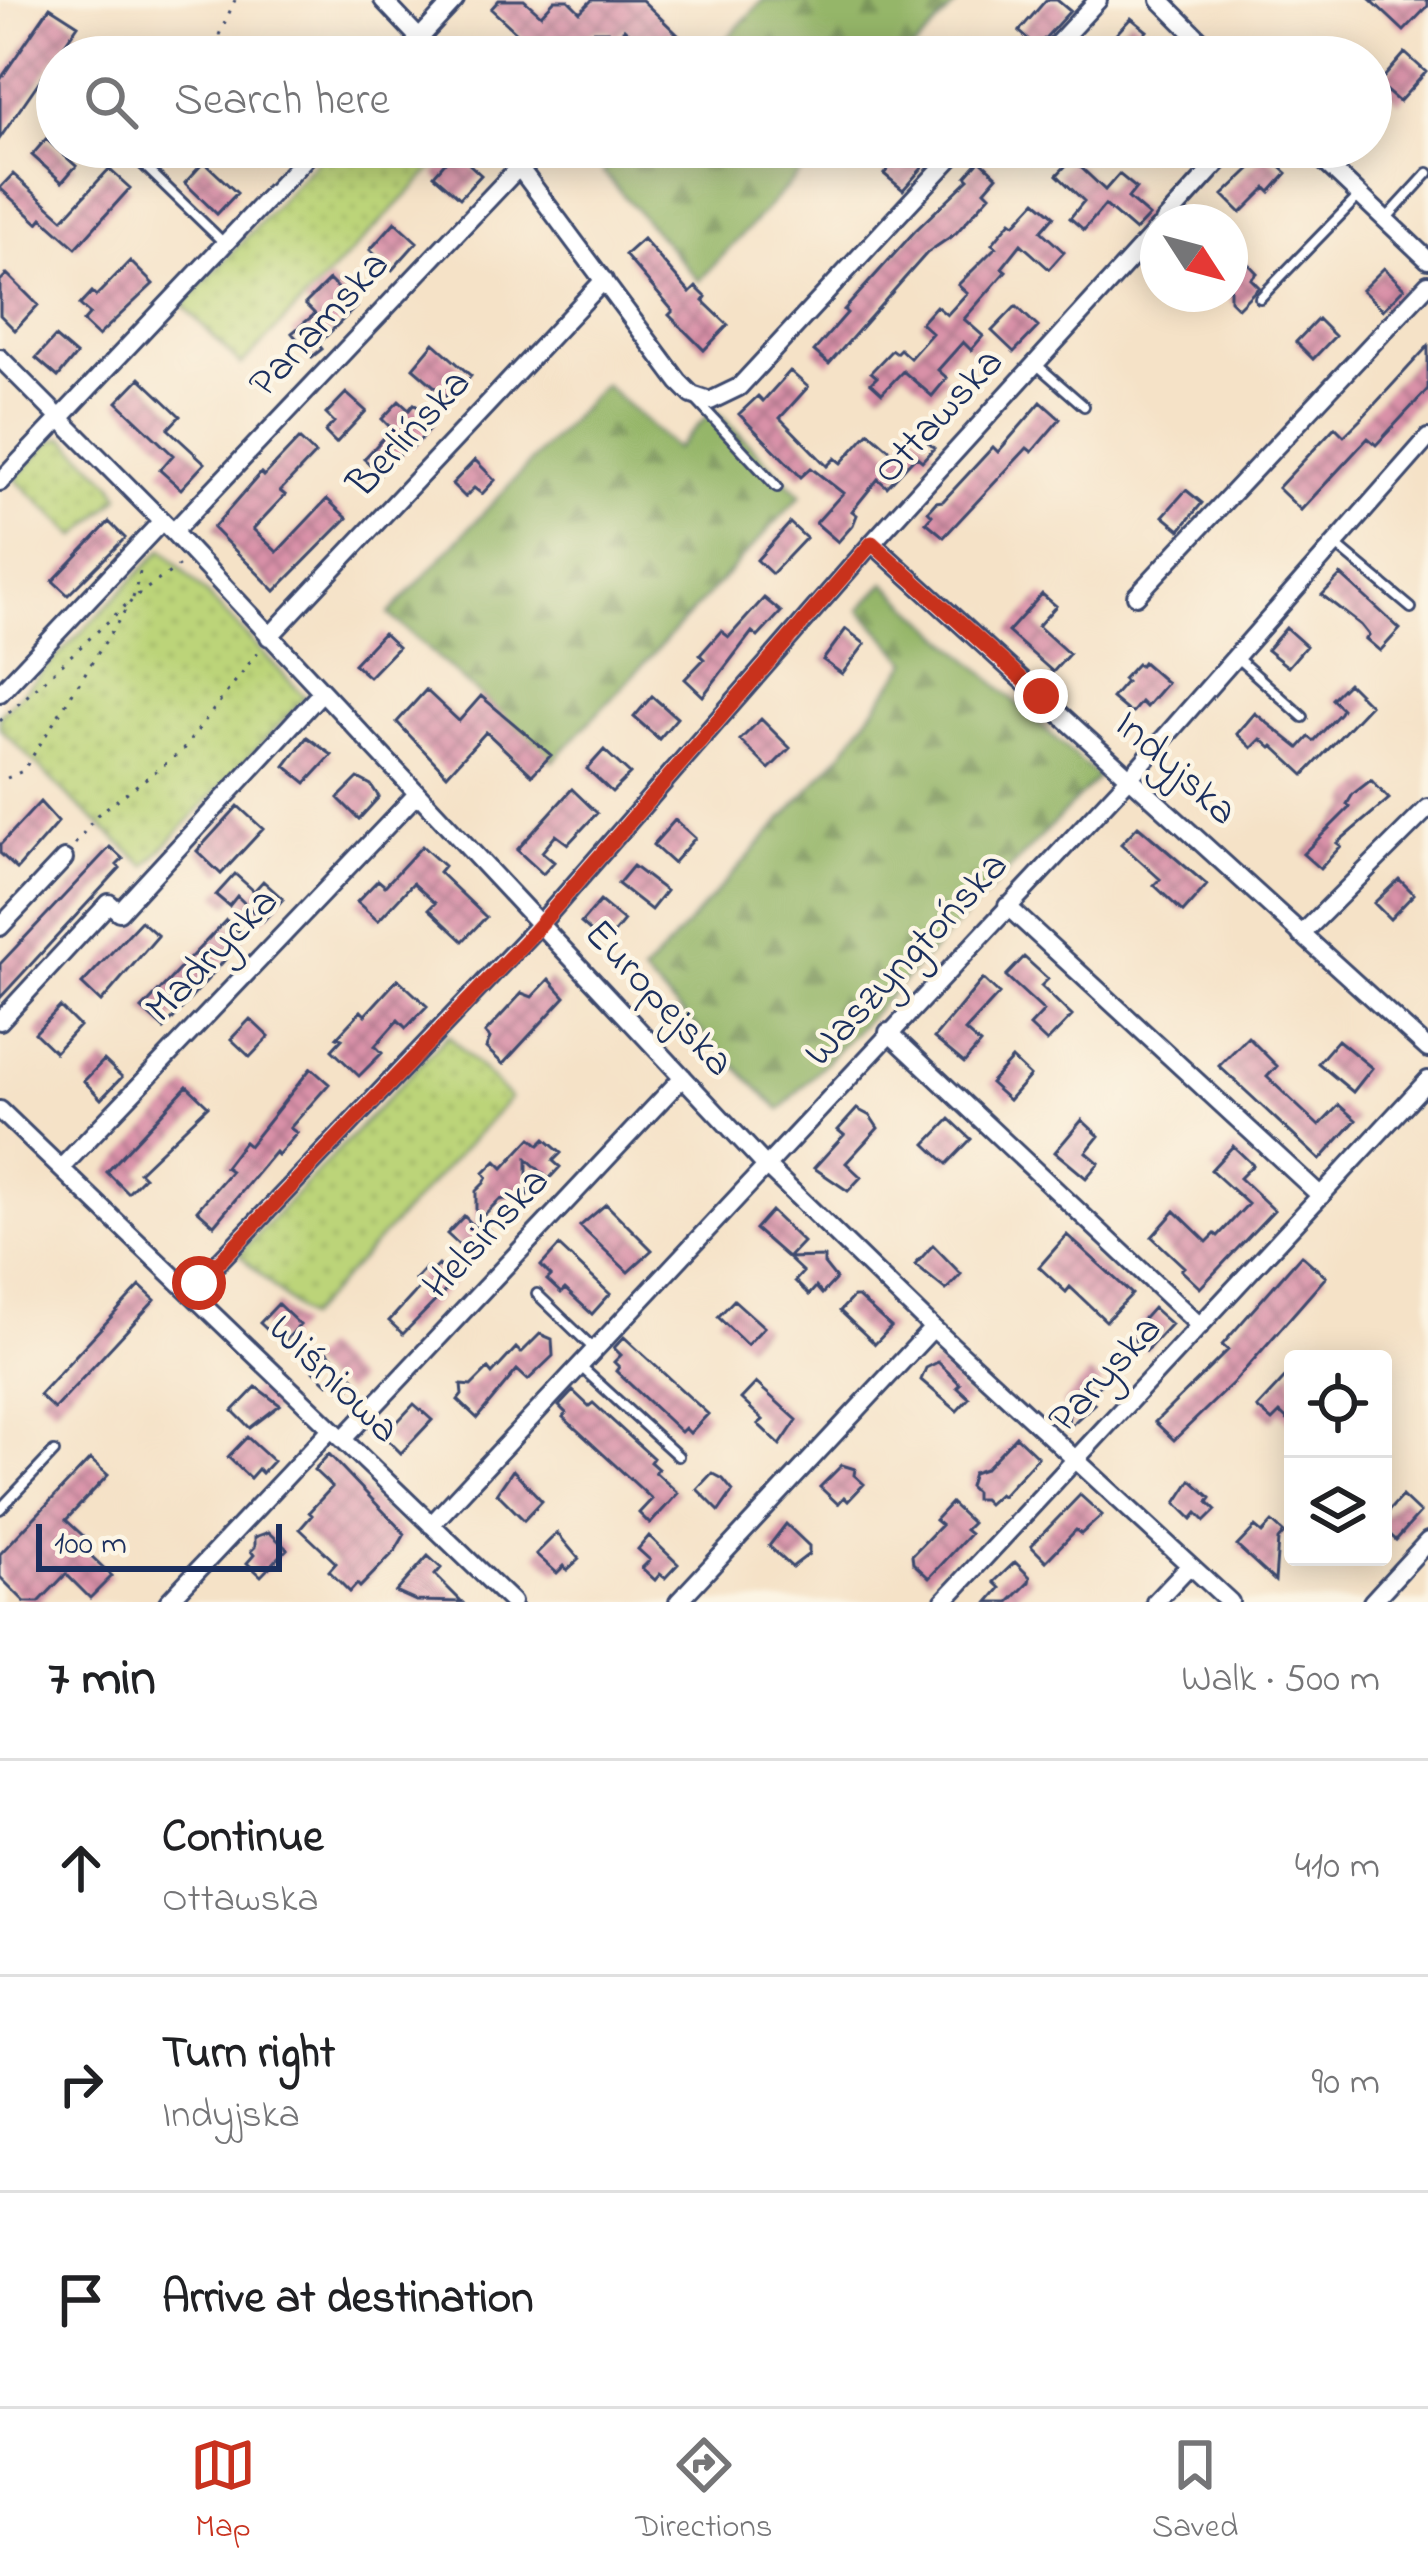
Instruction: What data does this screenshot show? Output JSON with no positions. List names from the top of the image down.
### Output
{
  "streets": {
    "street": [
      "Panamska",
      "Ottawska",
      "Berlińska",
      "Indyjska",
      "Madrycka",
      "Waszyngtońska",
      "Europejska",
      "Helsińska",
      "Paryska",
      "Wiśniowa"
    ]
  },
  "crossings": [
    ["Panamska", "Europejska"],
    ["Ottawska", "Indyjska"],
    ["Ottawska", "Europejska"],
    ["Ottawska", "Wiśniowa"],
    ["Berlińska", "Europejska"],
    ["Indyjska", "Waszyngtońska"],
    ["Madrycka", "Europejska"],
    ["Madrycka", "Wiśniowa"],
    ["Waszyngtońska", "Europejska"],
    ["Waszyngtońska", "Wiśniowa"],
    ["Europejska", "Helsińska"],
    ["Europejska", "Paryska"],
    ["Helsińska", "Wiśniowa"]
  ],
  "scale_bar": "100 m",
  "north": "bottom right",
  "page": {
    "search": "Search here",
    "scale": "100 m",
    "heading": ["7 min", "Walk · 500 m"],
    "list": [
      ["Continue", "Ottawska", "410 m"],
      ["Turn right", "Indyjska", "90 m"],
      "Arrive at destination"
    ],
    "nav": ["Map", "Directions", "Saved"]
  }
}
